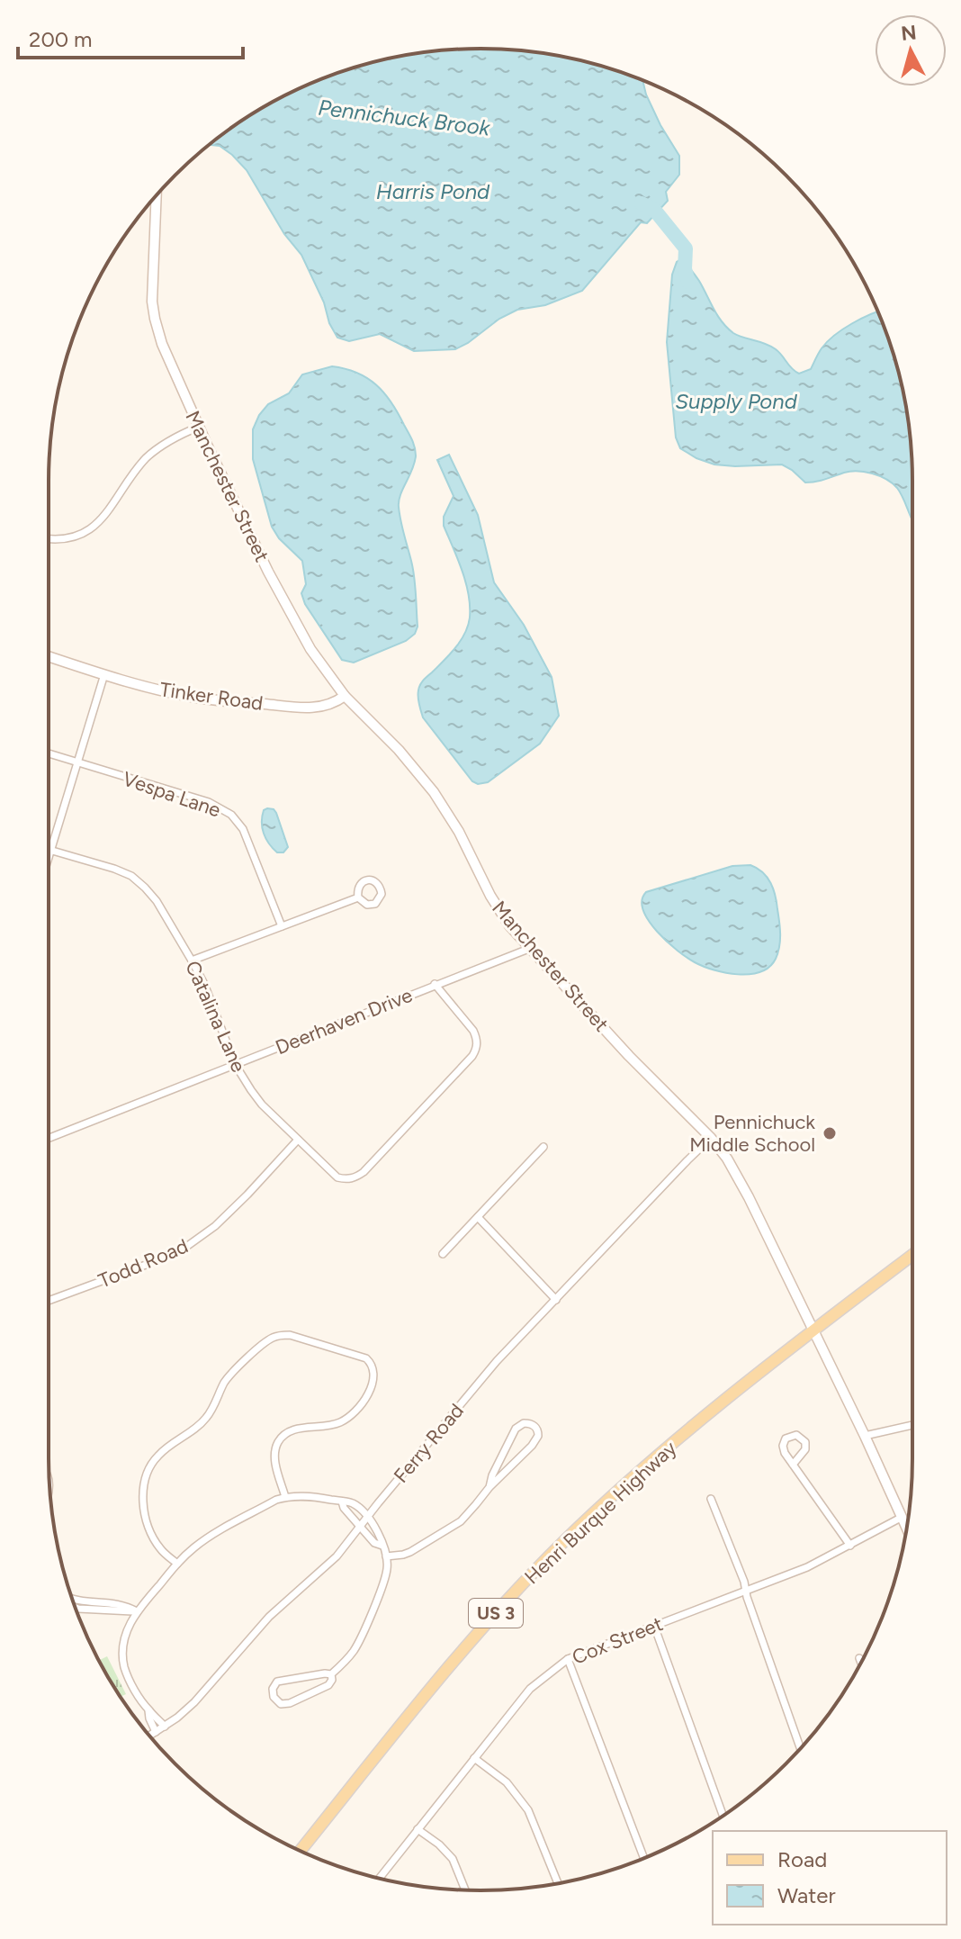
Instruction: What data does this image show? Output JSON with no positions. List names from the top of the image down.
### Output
{
  "streets": {
    "main road": ["Henri Burque Highway", "US 3"],
    "street": [
      "Manchester Street",
      "Tinker Road",
      "Vespa Lane",
      "Catalina Lane",
      "Deerhaven Drive",
      "Todd Road",
      "Ferry Road",
      "Cox Street"
    ]
  },
  "crossings": [
    ["Manchester Street", "Tinker Road"],
    ["Manchester Street", "Deerhaven Drive"],
    ["Manchester Street", "Ferry Road"],
    ["Manchester Street", "Henri Burque Highway"],
    ["Manchester Street", "Cox Street"],
    ["Catalina Lane", "Deerhaven Drive"],
    ["Catalina Lane", "Todd Road"]
  ],
  "water": ["Pennichuck Brook", "Harris Pond", "Supply Pond"],
  "places": ["Pennichuck Middle School"],
  "legend": ["Road", "Water"],
  "scale_bar": "200 m",
  "north": "top"
}
